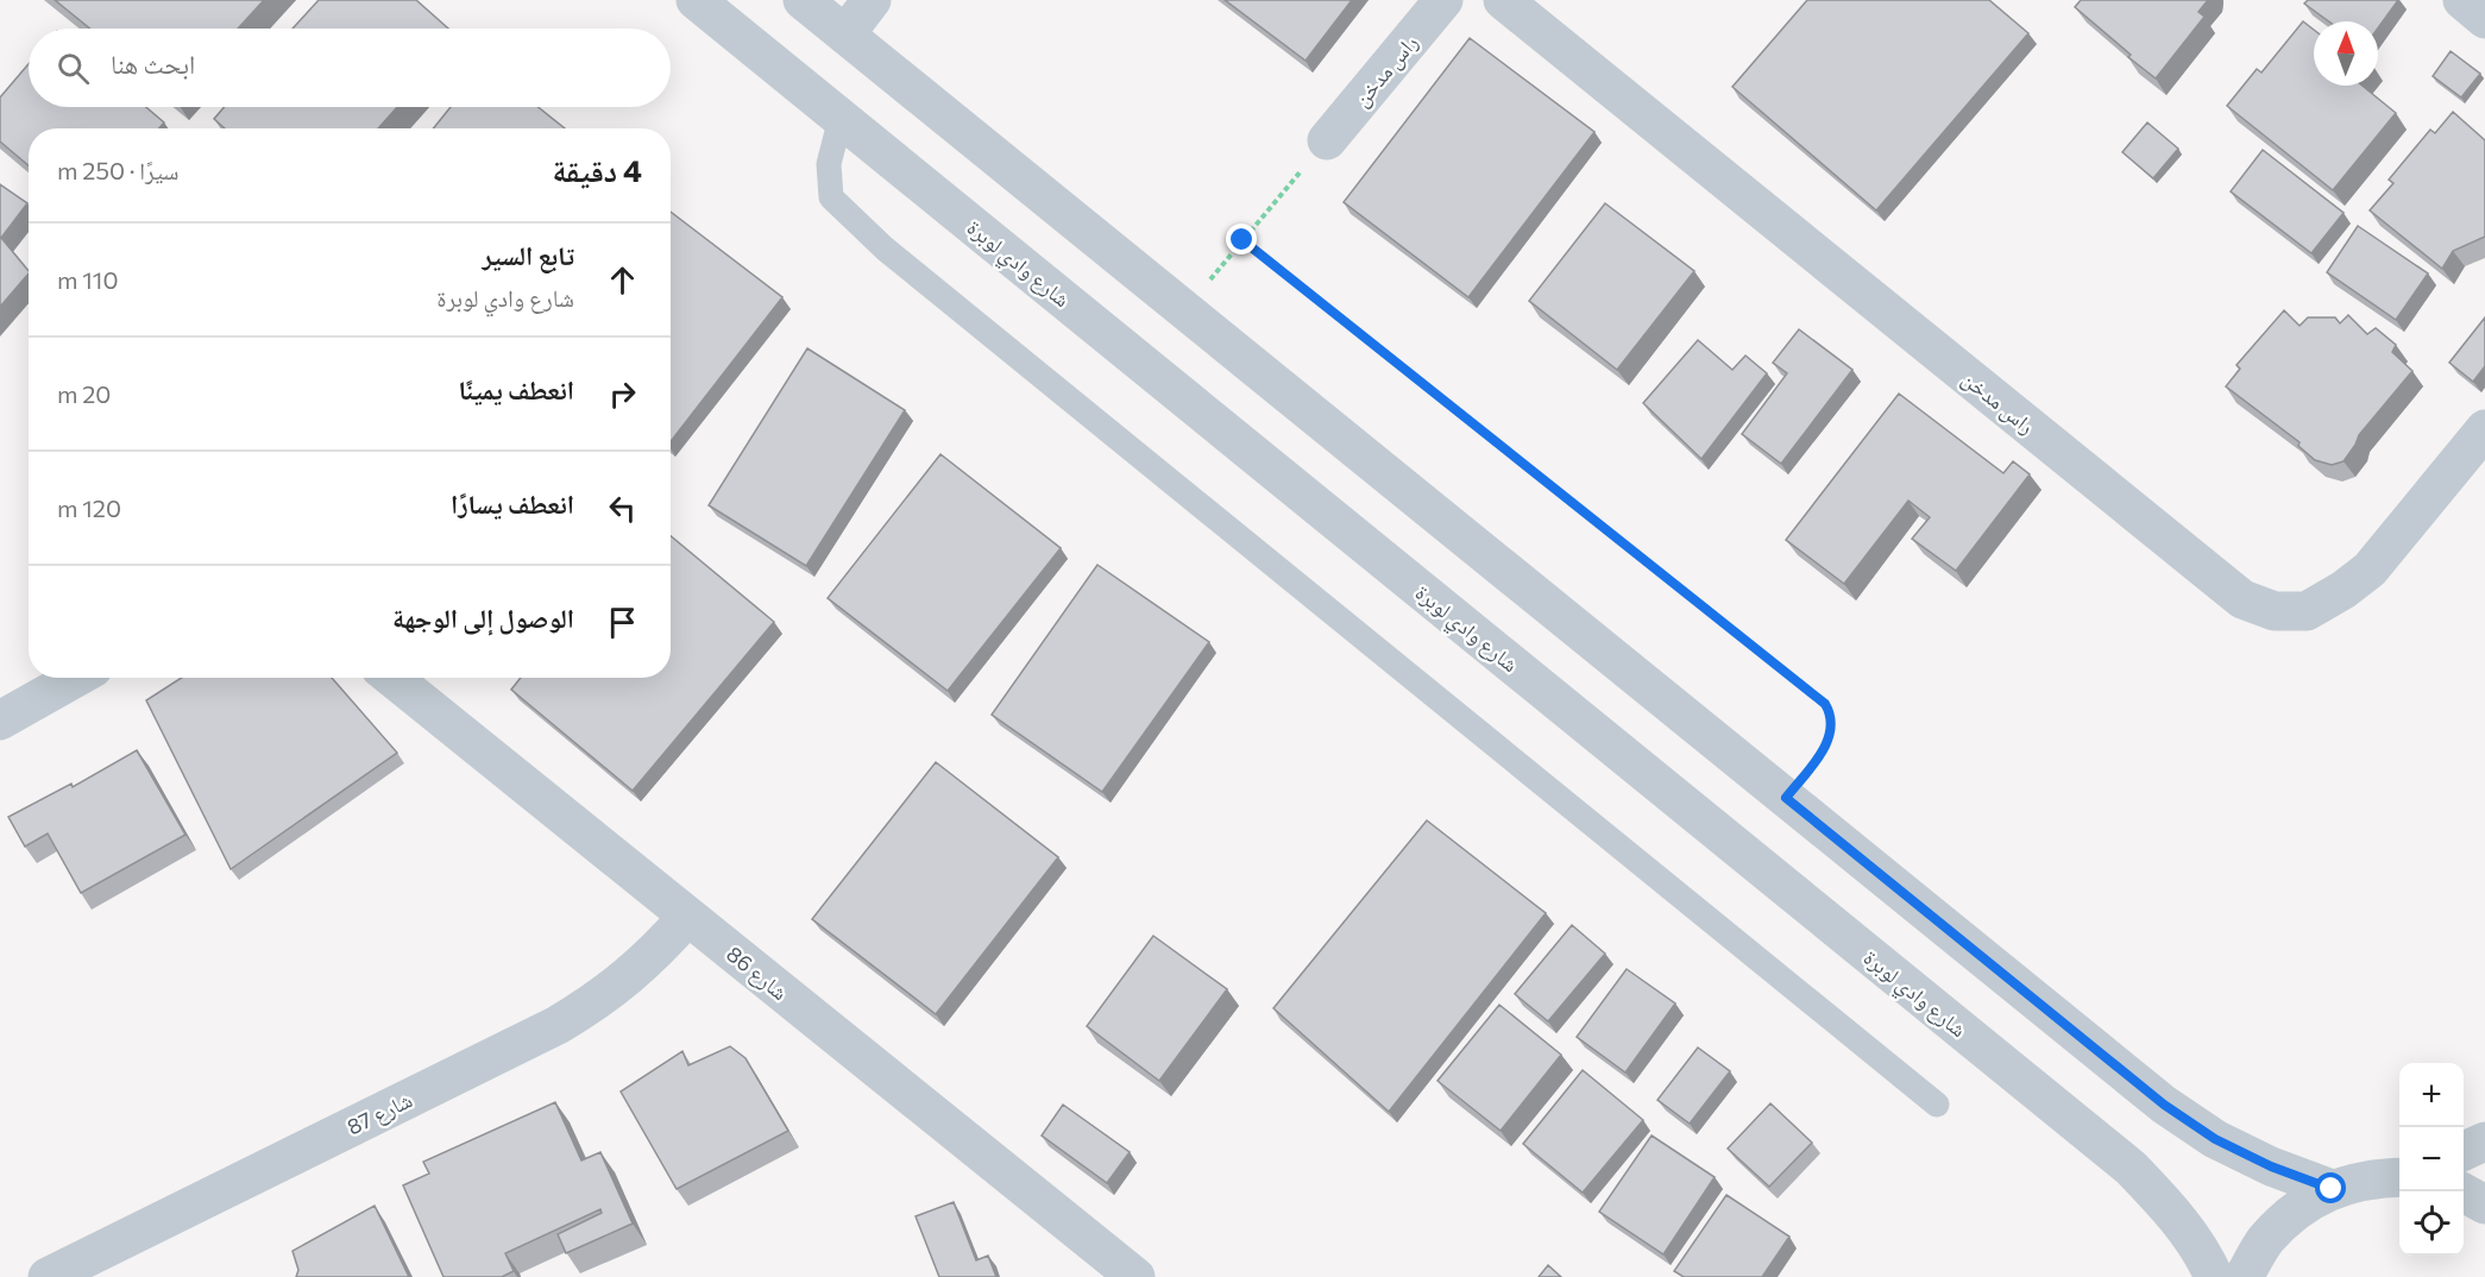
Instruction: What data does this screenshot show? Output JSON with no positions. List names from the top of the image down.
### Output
{
  "streets": {
    "street": [
      "راس مدخن",
      "شارع وادي لوبرة",
      "شارع 86",
      "شارع 87"
    ]
  },
  "crossings": [
    ["شارع 86", "شارع 87"]
  ],
  "north": "top",
  "page": {
    "search": "ابحث هنا",
    "heading": ["4 دقيقة", "سيرًا · 250 m"],
    "list": [
      ["تابع السير", "شارع وادي لوبرة", "110 m"],
      ["انعطف يمينًا", "20 m"],
      ["انعطف يسارًا", "120 m"],
      "الوصول إلى الوجهة"
    ],
    "map_buttons": ["+", "−"]
  }
}
